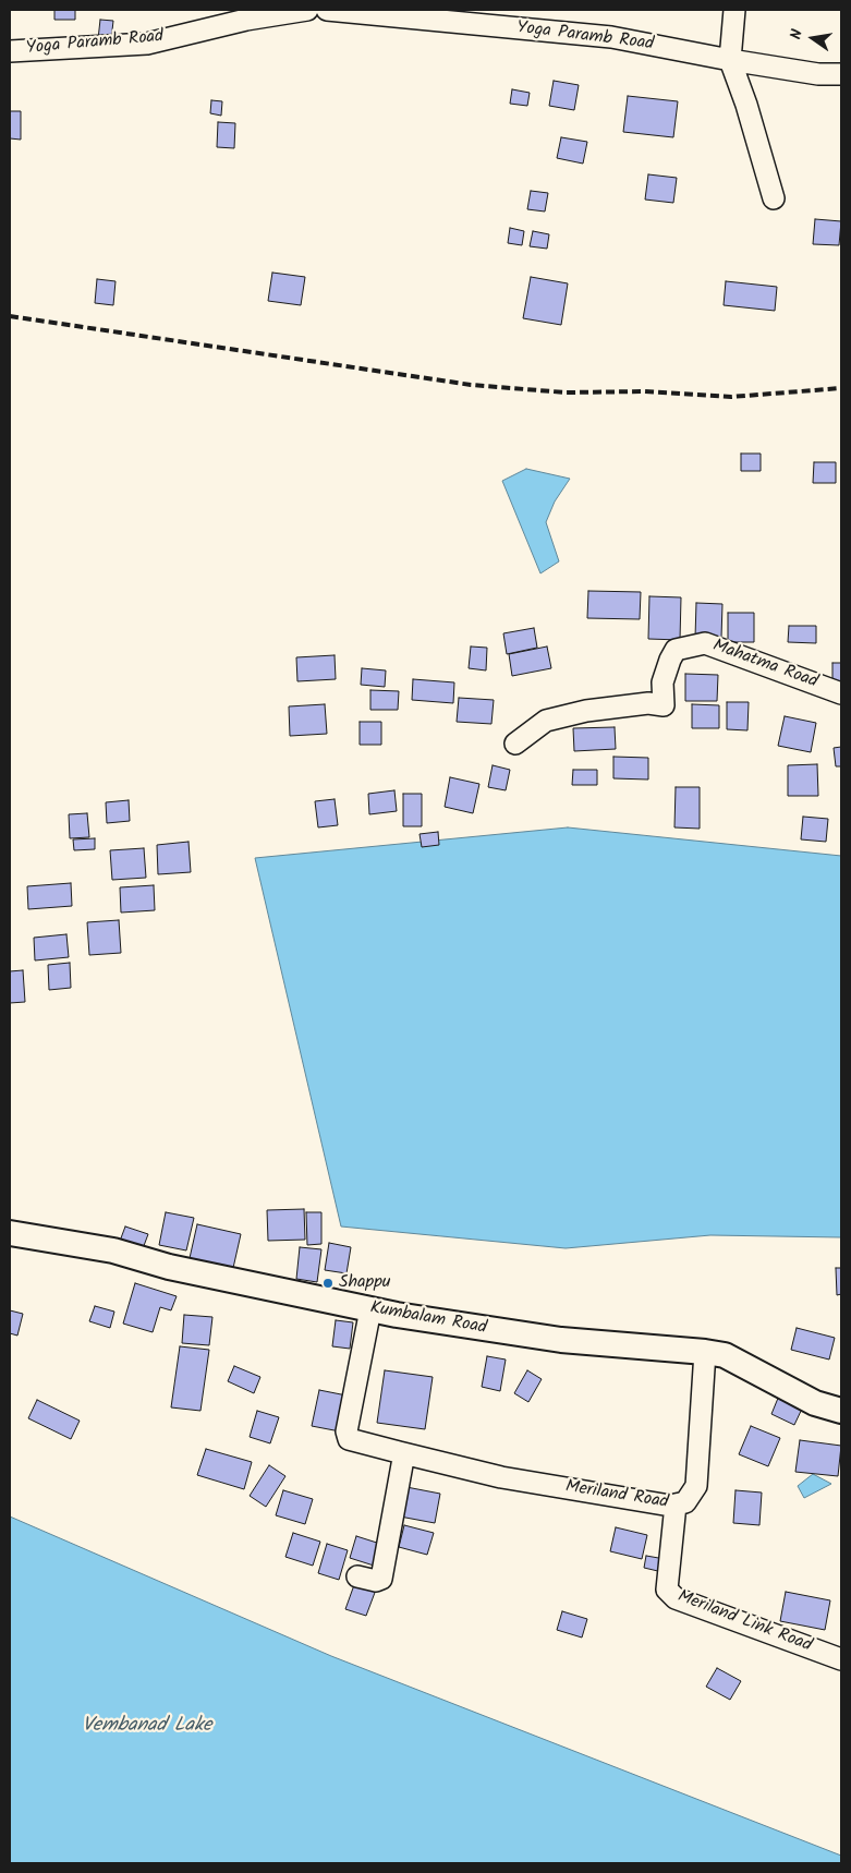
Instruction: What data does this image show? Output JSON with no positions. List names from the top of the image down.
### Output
{
  "streets": {
    "main road": ["Kumbalam Road"],
    "street": [
      "Yoga Paramb Road",
      "Mahatma Road",
      "Meriland Road",
      "Meriland Link Road"
    ]
  },
  "crossings": [
    ["Kumbalam Road", "Meriland Road"],
    ["Meriland Road", "Meriland Link Road"]
  ],
  "water": ["Vembanad Lake"],
  "places": ["Shappu"],
  "north": "left"
}
